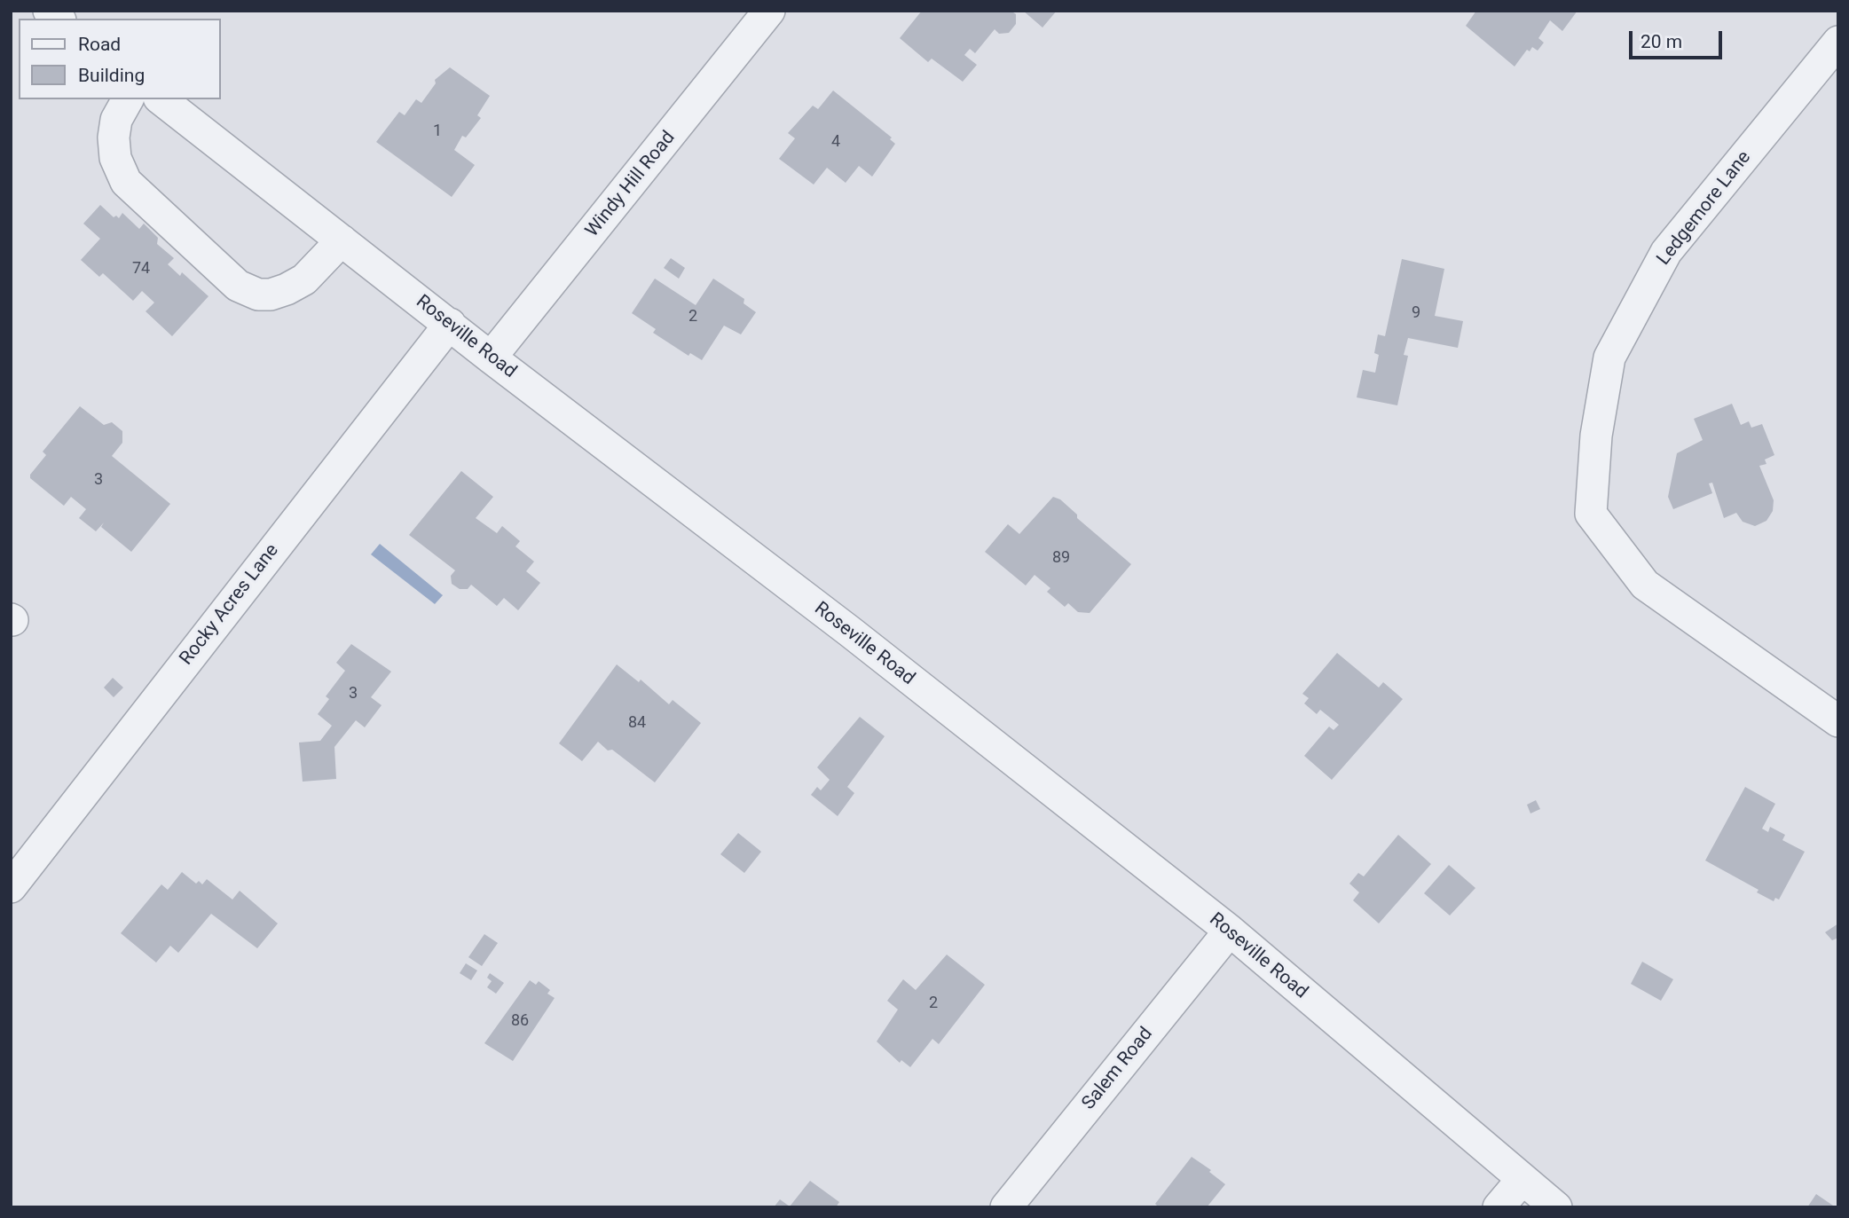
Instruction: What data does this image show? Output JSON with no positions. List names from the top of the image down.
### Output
{
  "streets": {
    "street": [
      "Windy Hill Road",
      "Ledgemore Lane",
      "Roseville Road",
      "Rocky Acres Lane",
      "Salem Road"
    ]
  },
  "crossings": [
    ["Windy Hill Road", "Roseville Road"],
    ["Roseville Road", "Rocky Acres Lane"],
    ["Roseville Road", "Salem Road"]
  ],
  "house_numbers": [
    "1",
    "4",
    "74",
    "9",
    "2",
    "3",
    "89",
    "3",
    "84",
    "2",
    "86"
  ],
  "legend": ["Road", "Building"],
  "scale_bar": "20 m"
}
